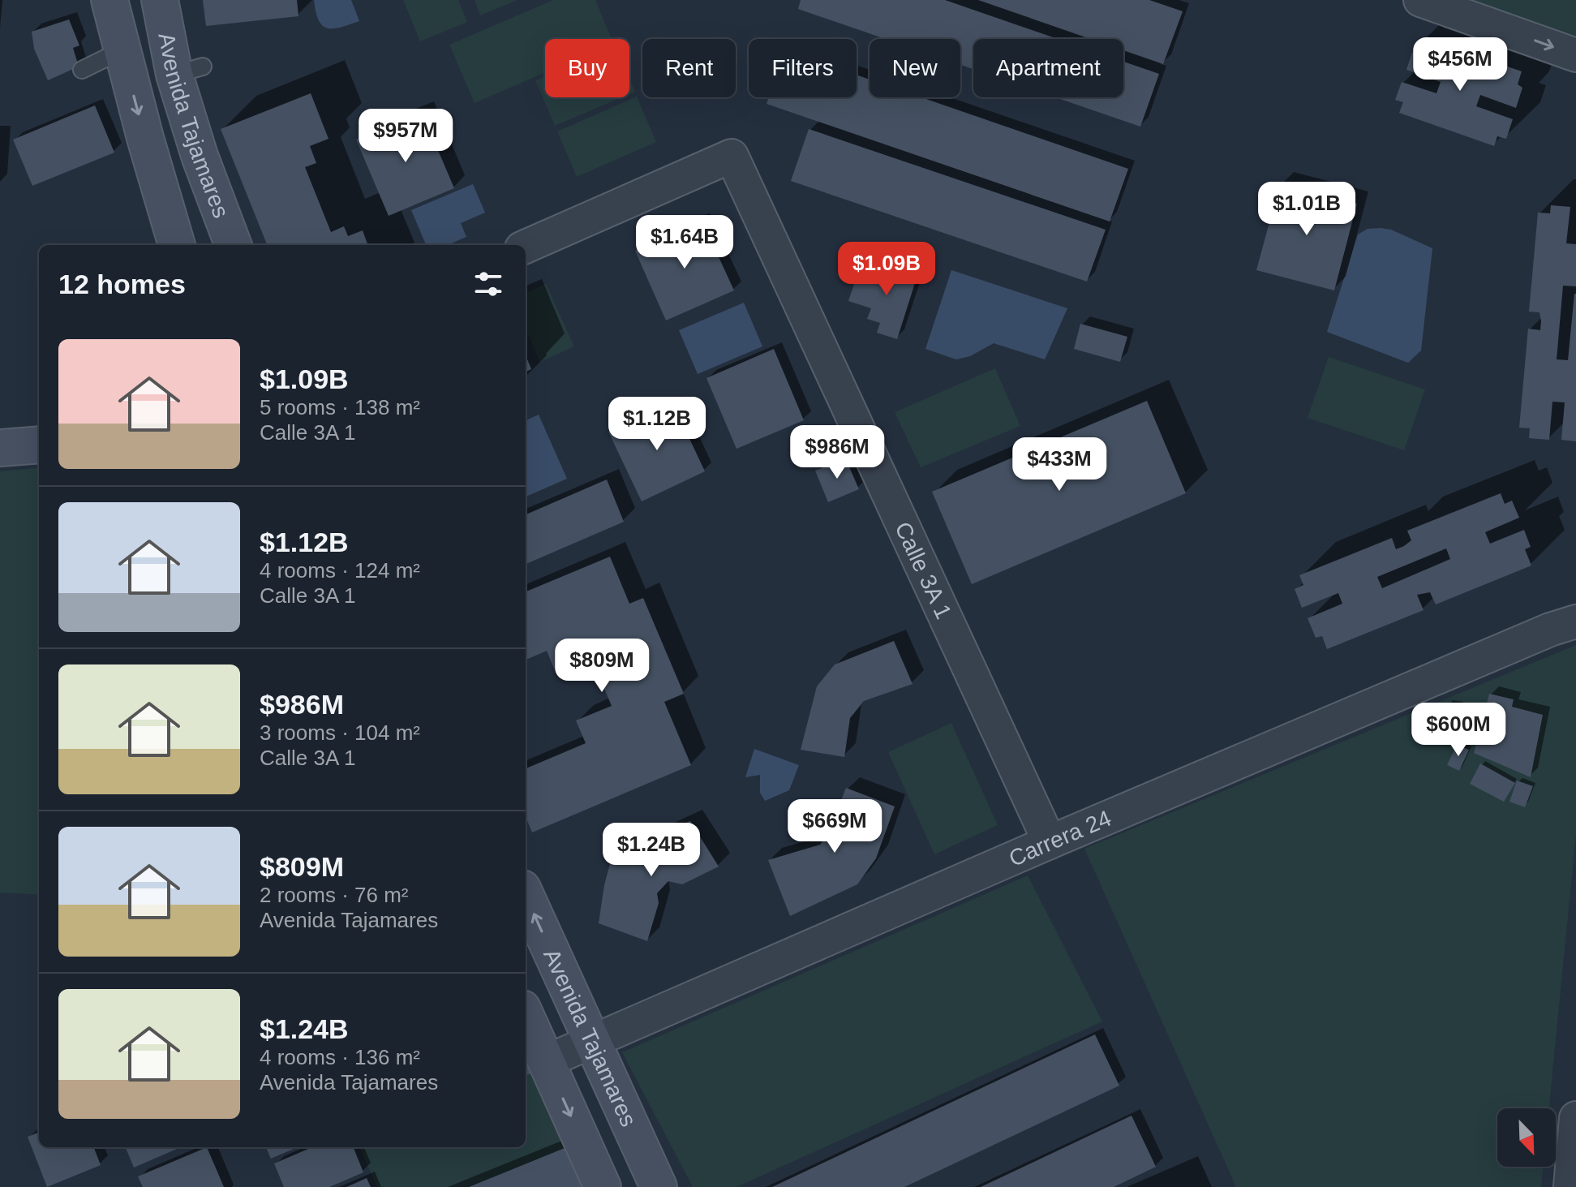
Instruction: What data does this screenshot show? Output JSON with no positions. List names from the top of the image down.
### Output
{
  "streets": {
    "street": ["Avenida Tajamares", "Calle 3A 1", "Carrera 24"]
  },
  "crossings": [
    ["Avenida Tajamares", "Carrera 24"],
    ["Calle 3A 1", "Carrera 24"]
  ],
  "north": "bottom right",
  "page": {
    "price": [
      "$456M",
      "$957M",
      "$1.01B",
      "$1.64B",
      "$1.09B",
      "$1.12B",
      "$986M",
      "$433M",
      "$809M",
      "$600M",
      "$669M",
      "$1.24B"
    ],
    "chip": [
      "Buy",
      "Rent",
      "Filters",
      "New",
      "Apartment"
    ],
    "heading": "12 homes",
    "list": [
      {
        "name": "$1.09B",
        "note": "5 rooms · 138 m² · Calle 3A 1"
      },
      {
        "name": "$1.12B",
        "note": "4 rooms · 124 m² · Calle 3A 1"
      },
      {
        "name": "$986M",
        "note": "3 rooms · 104 m² · Calle 3A 1"
      },
      {
        "name": "$809M",
        "note": "2 rooms · 76 m² · Avenida Tajamares"
      },
      {
        "name": "$1.24B",
        "note": "4 rooms · 136 m² · Avenida Tajamares"
      }
    ]
  }
}
